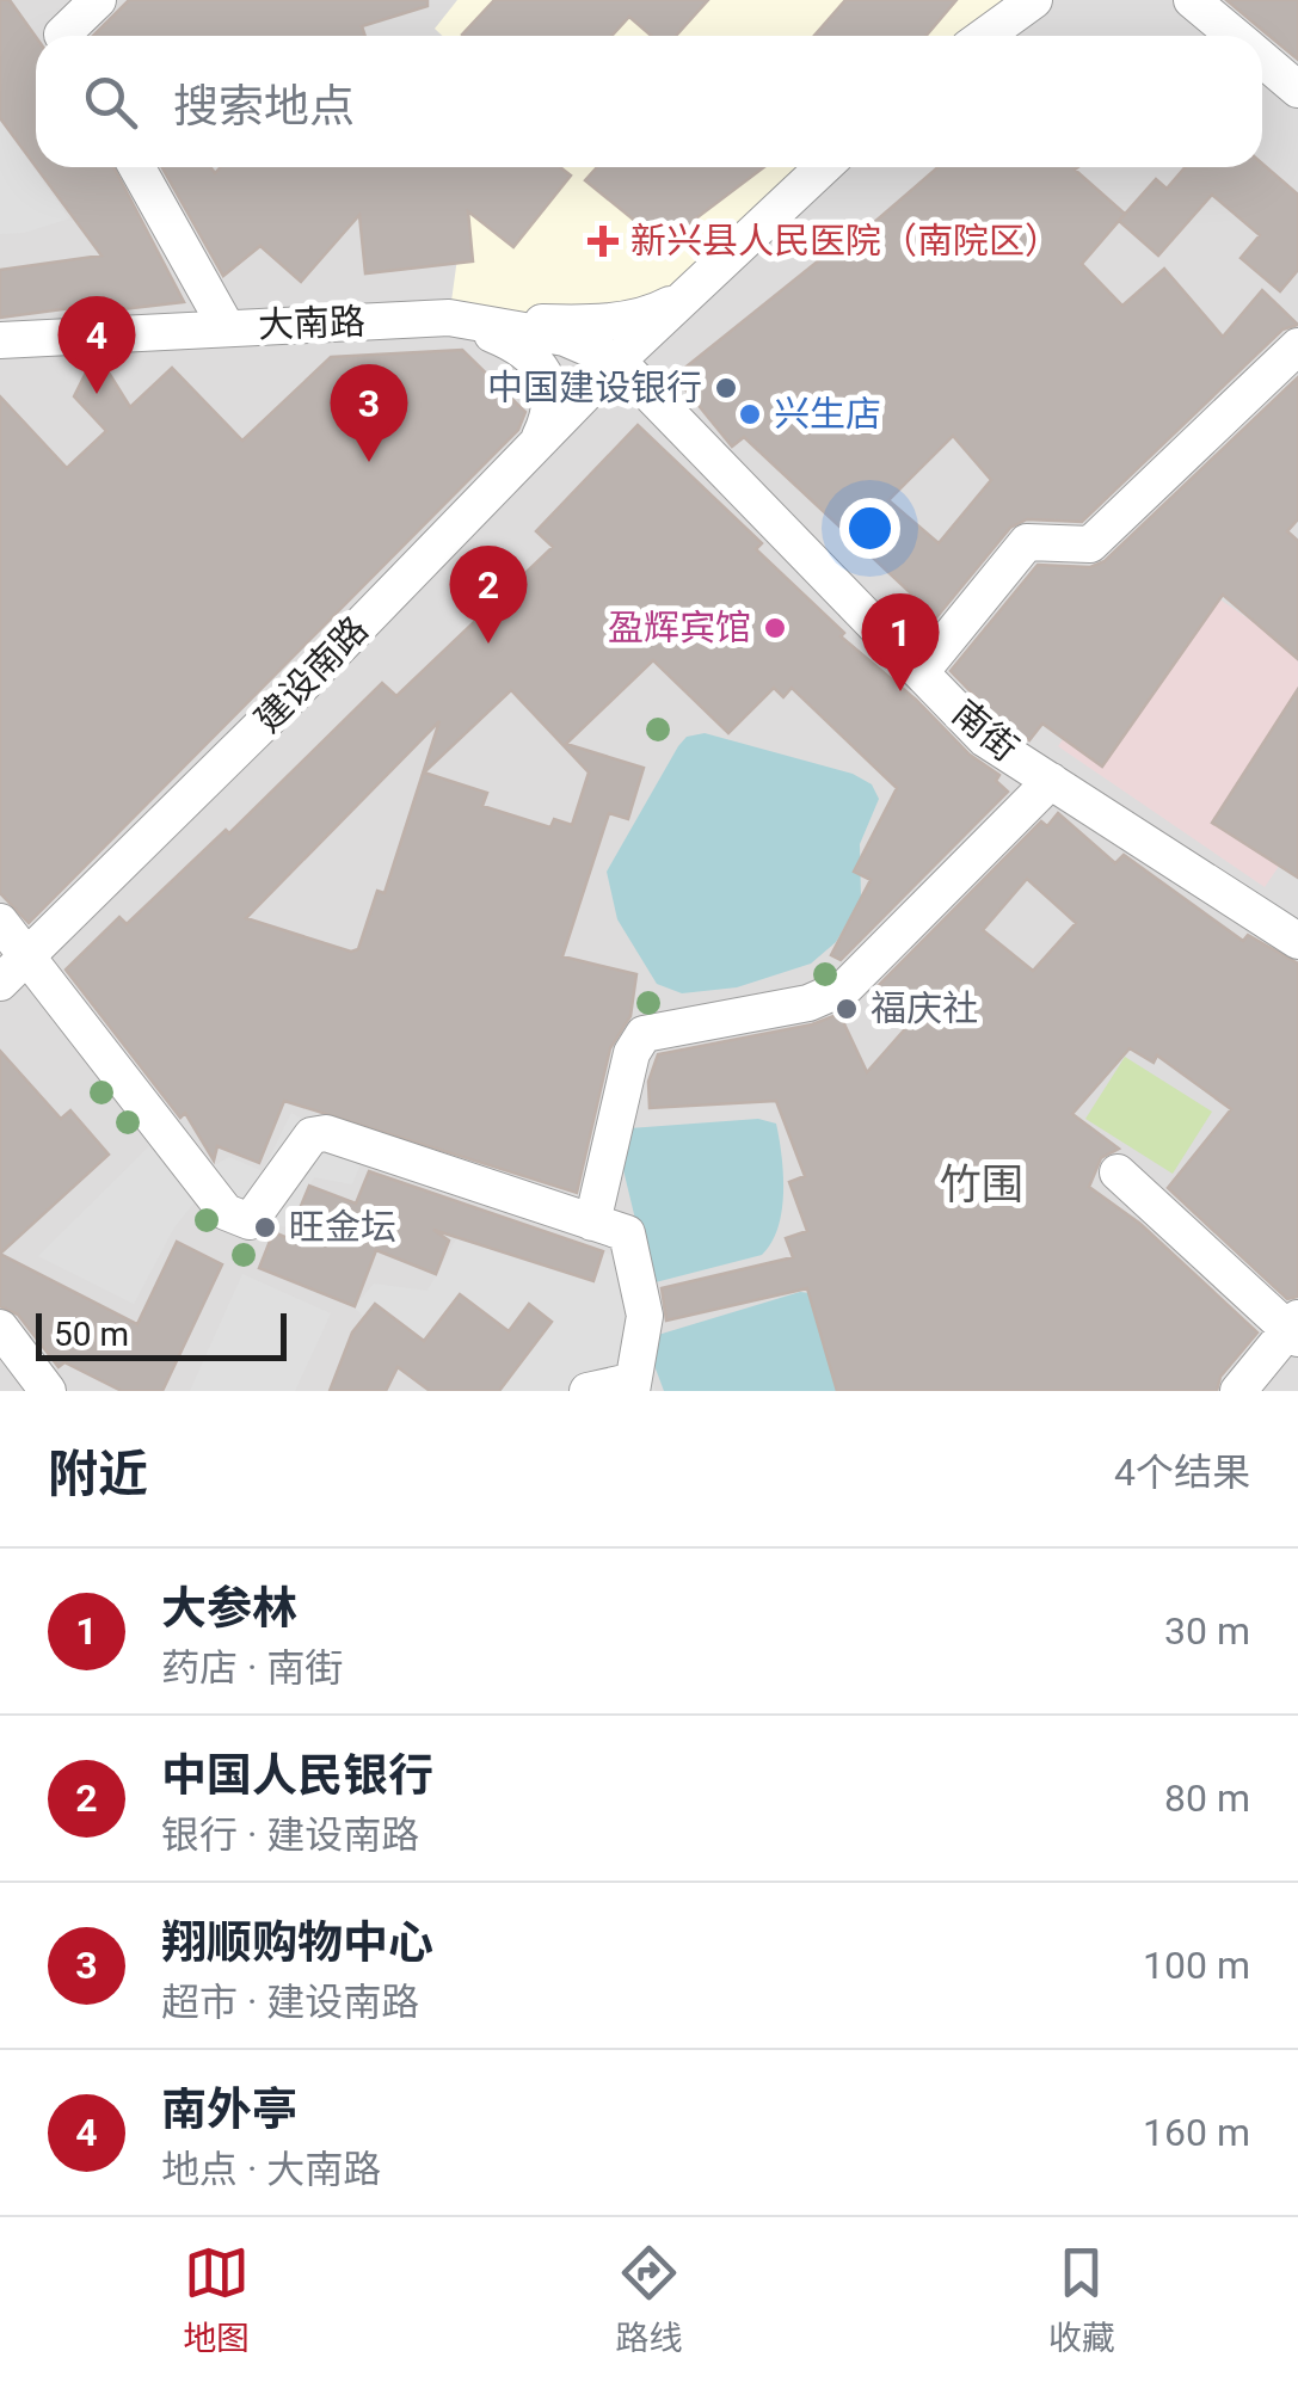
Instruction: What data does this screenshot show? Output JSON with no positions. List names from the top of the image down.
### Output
{
  "streets": {
    "street": ["大南路", "建设南路", "南街"]
  },
  "crossings": [
    ["大南路", "建设南路"],
    ["大南路", "南街"],
    ["建设南路", "南街"]
  ],
  "districts": ["竹围"],
  "places": {
    "health": ["新兴县人民医院（南院区）"],
    "other": [
      "中国建设银行",
      "兴生店",
      "盈辉宾馆",
      "福庆社",
      "旺金坛"
    ]
  },
  "scale_bar": "50 m",
  "page": {
    "search": "搜索地点",
    "pins": [
      "4",
      "3",
      "2",
      "1"
    ],
    "scale": "50 m",
    "heading": ["附近", "4个结果"],
    "list": [
      {
        "mark": "1",
        "name": "大参林",
        "note": "药店 · 南街",
        "value": "30 m"
      },
      {
        "mark": "2",
        "name": "中国人民银行",
        "note": "银行 · 建设南路",
        "value": "80 m"
      },
      {
        "mark": "3",
        "name": "翔顺购物中心",
        "note": "超市 · 建设南路",
        "value": "100 m"
      },
      {
        "mark": "4",
        "name": "南外亭",
        "note": "地点 · 大南路",
        "value": "160 m"
      }
    ],
    "nav": ["地图", "路线", "收藏"]
  }
}
